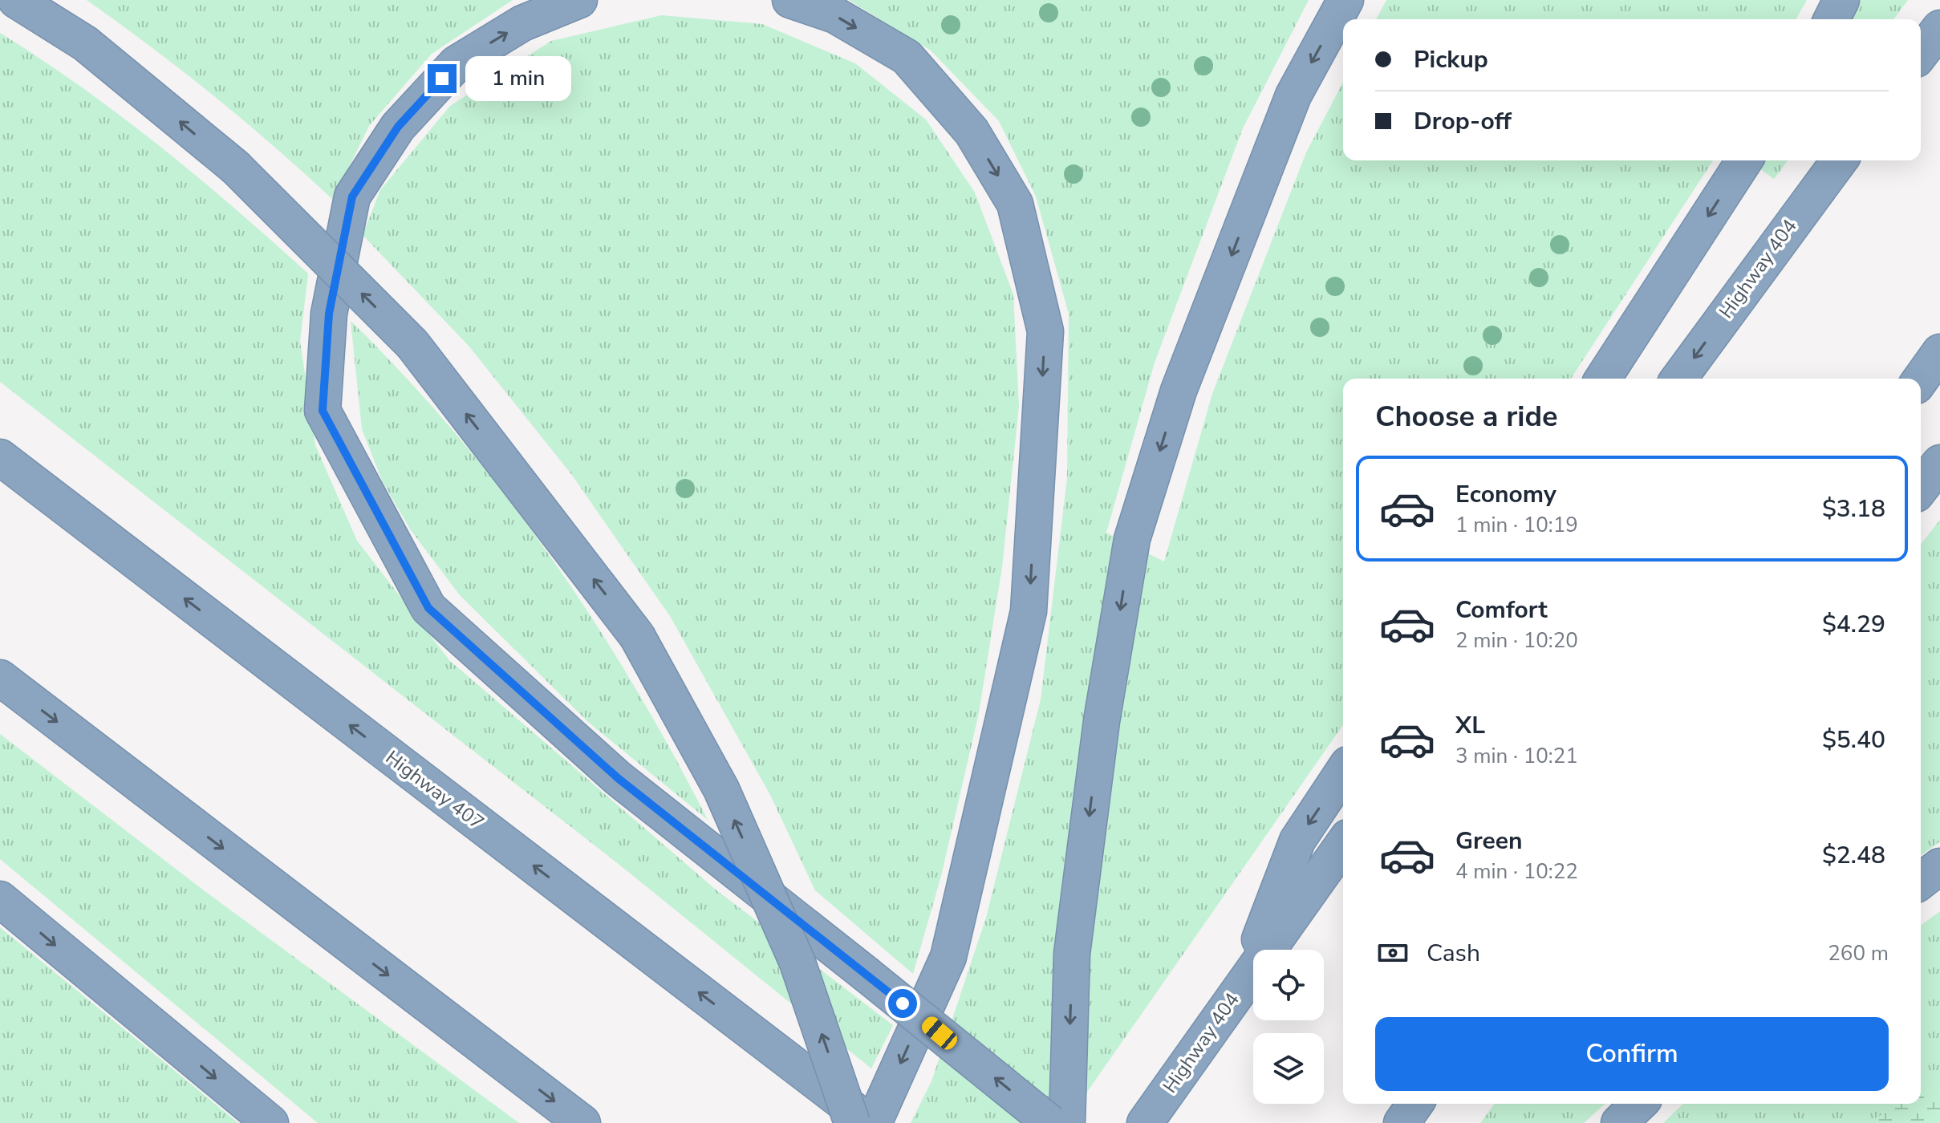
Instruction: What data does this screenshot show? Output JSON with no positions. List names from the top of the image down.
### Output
{
  "streets": {
    "highway": ["Highway 404", "Highway 407"]
  },
  "page": {
    "banner": ["Pickup", "Drop-off"],
    "bubble": "1 min",
    "heading": "Choose a ride",
    "list": [
      {
        "name": "Economy",
        "note": "1 min · 10:19",
        "value": "$3.18"
      },
      {
        "name": "Comfort",
        "note": "2 min · 10:20",
        "value": "$4.29"
      },
      {
        "name": "XL",
        "note": "3 min · 10:21",
        "value": "$5.40"
      },
      {
        "name": "Green",
        "note": "4 min · 10:22",
        "value": "$2.48"
      }
    ],
    "pay": ["Cash", "260 m"],
    "buttons": "Confirm"
  }
}
